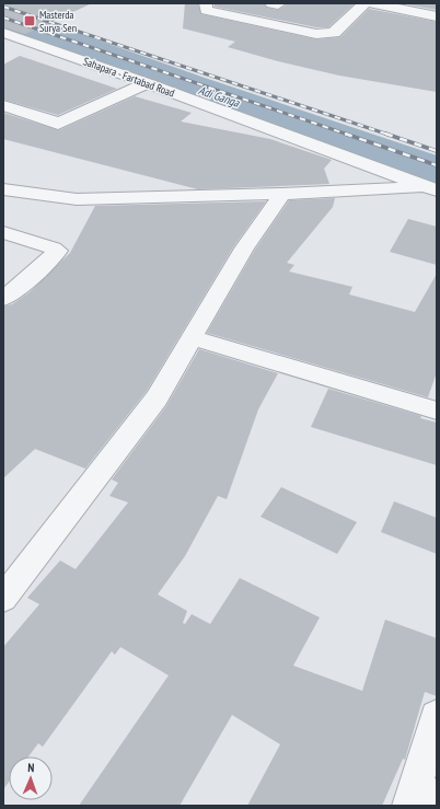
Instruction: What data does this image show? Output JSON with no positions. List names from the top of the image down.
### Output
{
  "streets": {
    "street": ["Sahapara - Fartabad Road"]
  },
  "water": ["Adi Ganga"],
  "places": {
    "transit": ["Masterda Surya Sen"]
  },
  "north": "top"
}
